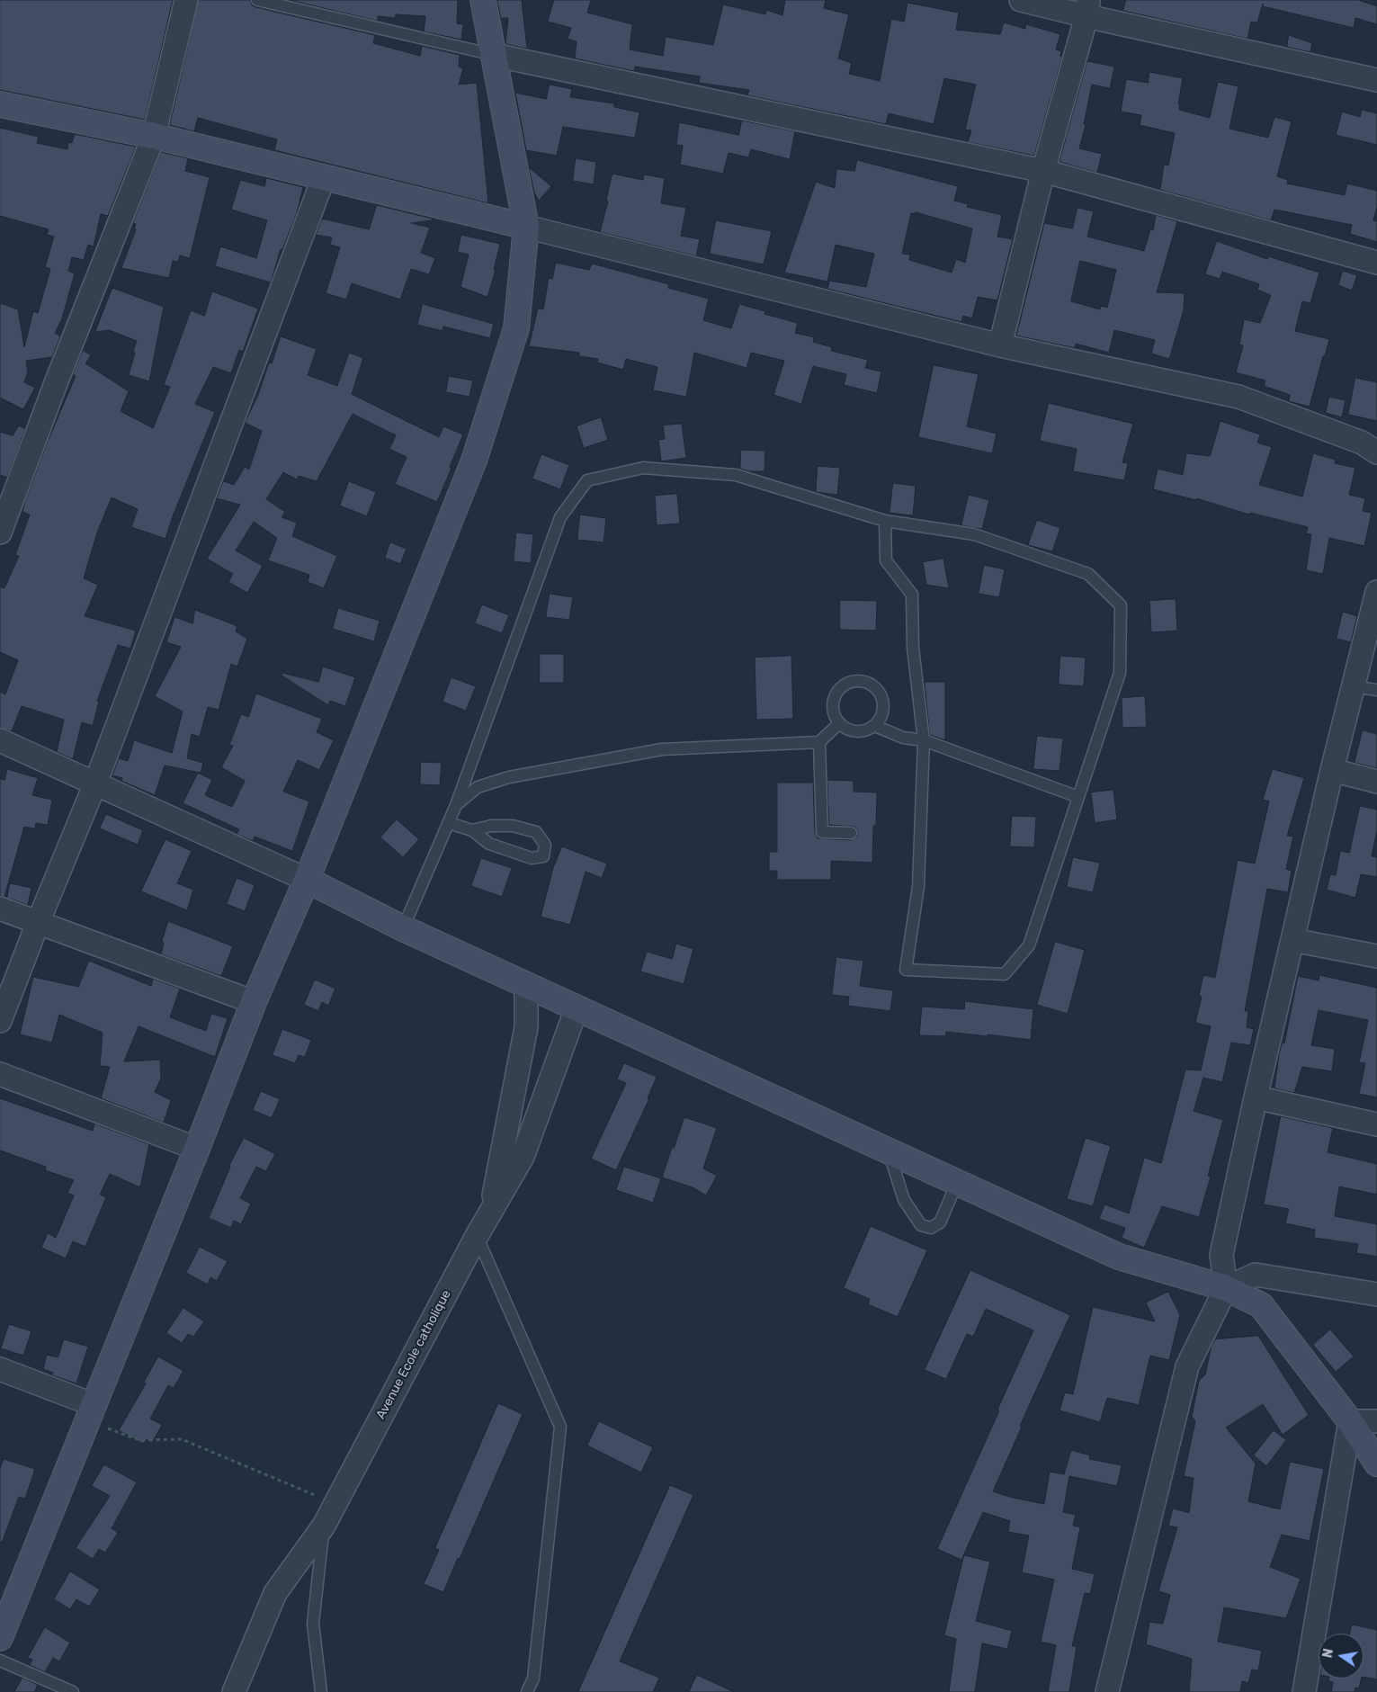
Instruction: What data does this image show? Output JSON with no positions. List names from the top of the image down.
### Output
{
  "streets": {
    "street": ["Avenue Ecole catholique"]
  },
  "north": "left"
}
